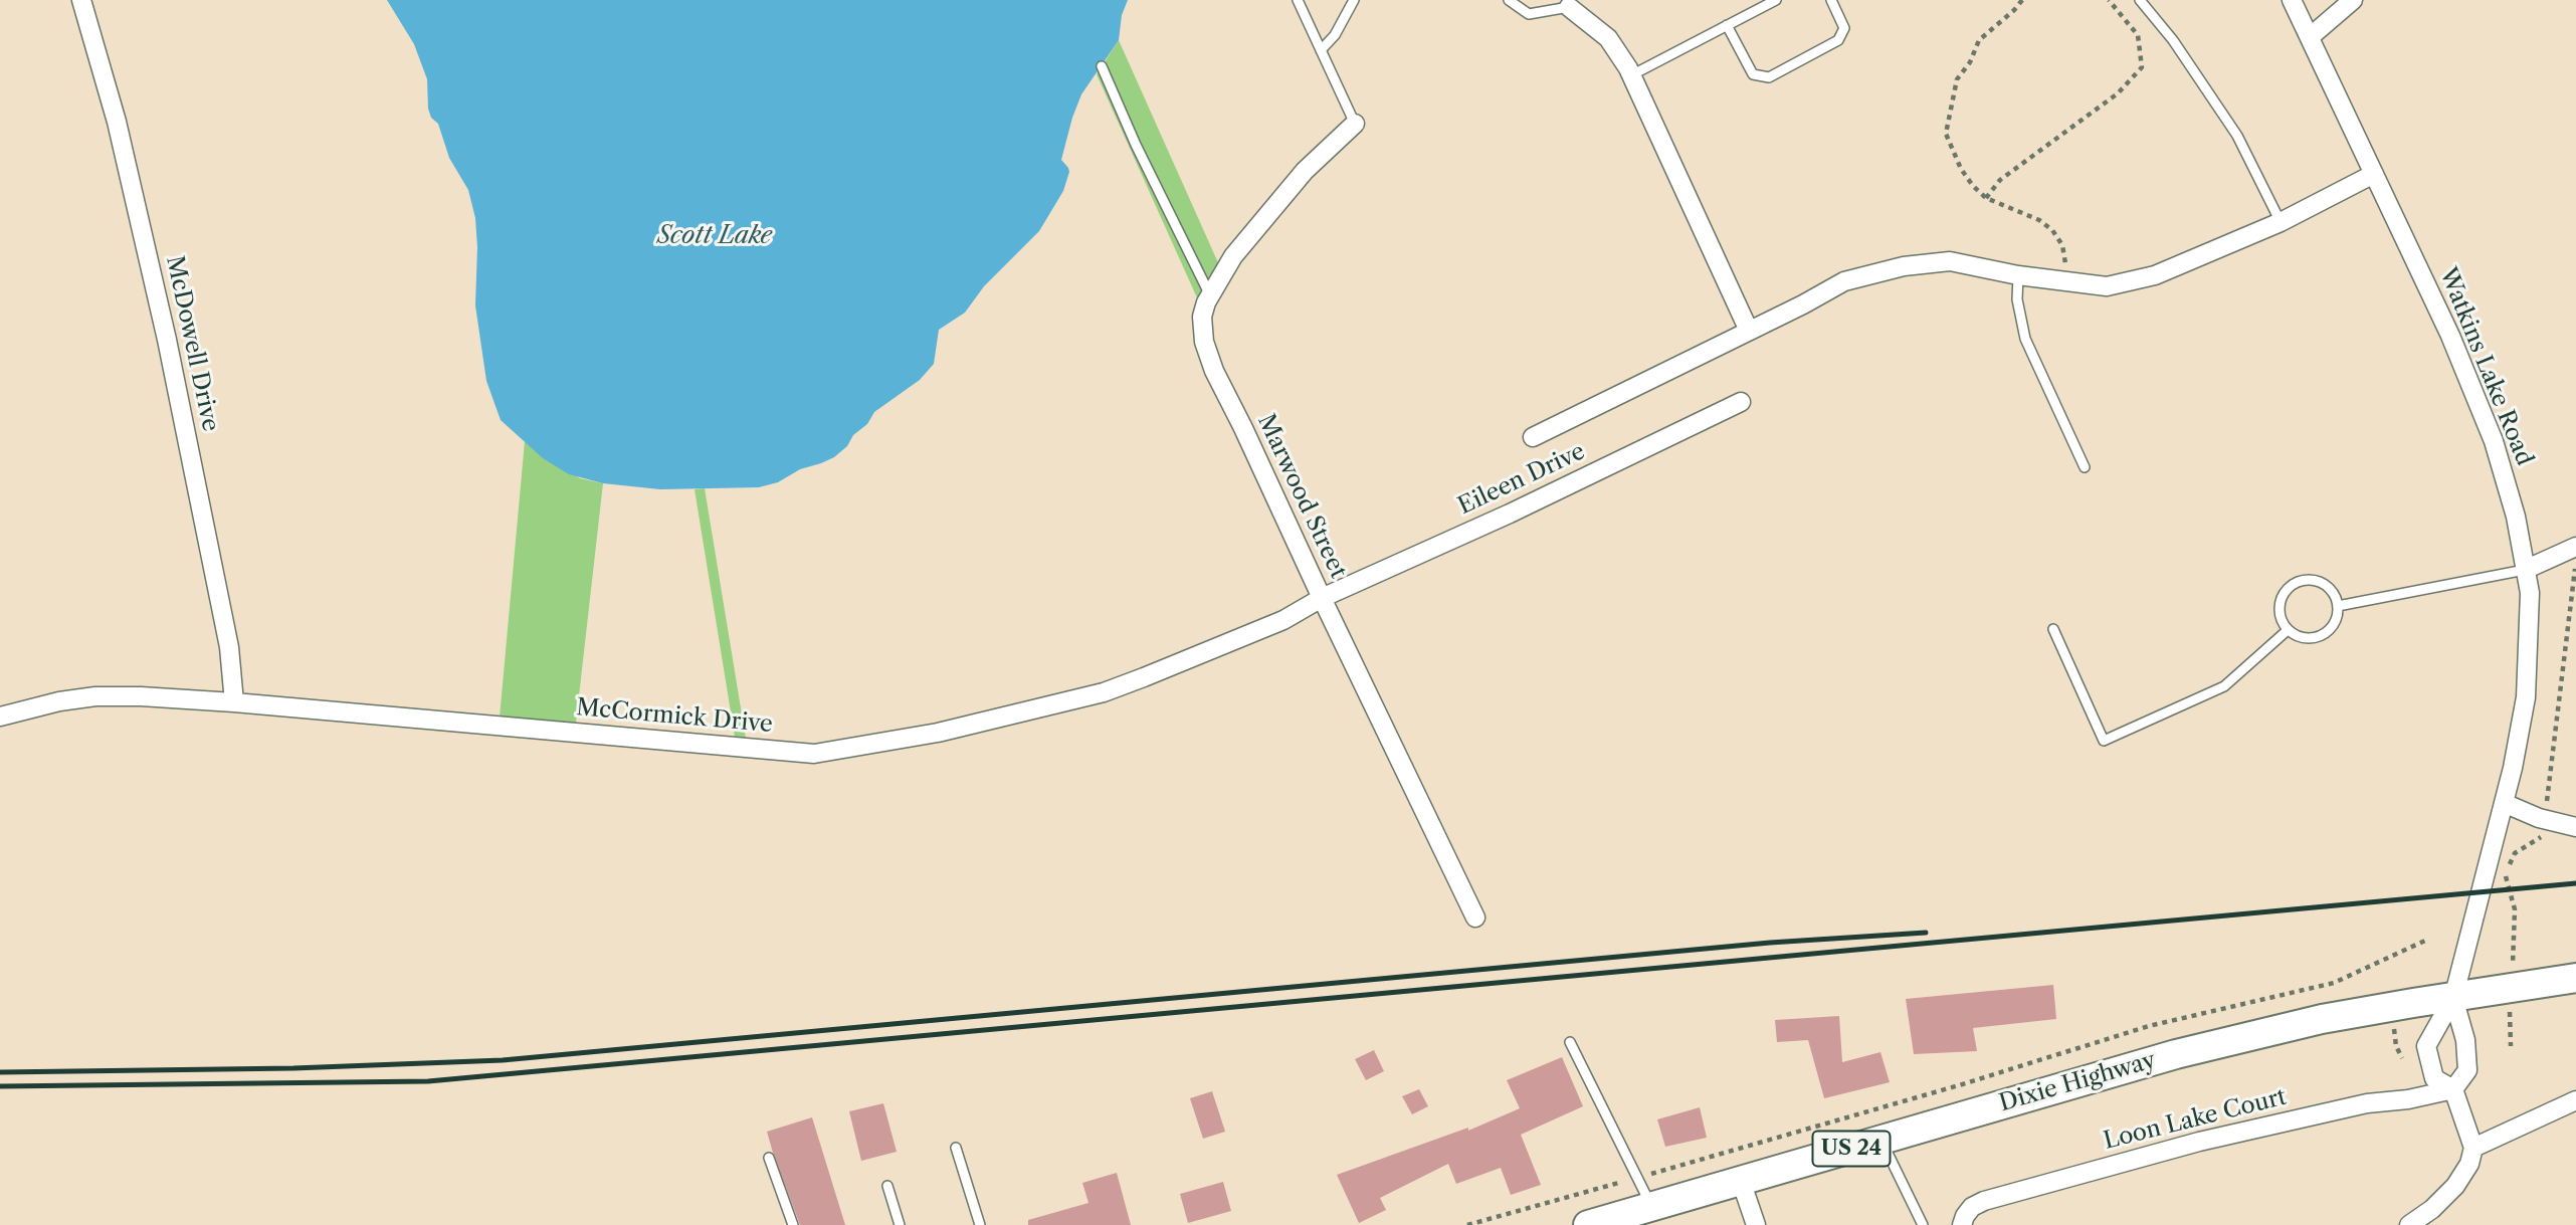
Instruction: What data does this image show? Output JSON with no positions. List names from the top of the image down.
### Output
{
  "streets": {
    "main road": ["Dixie Highway", "US 24"],
    "street": [
      "McDowell Drive",
      "Watkins Lake Road",
      "Eileen Drive",
      "Marwood Street",
      "McCormick Drive",
      "Loon Lake Court"
    ]
  },
  "crossings": [
    ["McDowell Drive", "McCormick Drive"],
    ["Watkins Lake Road", "Dixie Highway"],
    ["Watkins Lake Road", "Loon Lake Court"],
    ["Eileen Drive", "Marwood Street"],
    ["Eileen Drive", "McCormick Drive"],
    ["Marwood Street", "McCormick Drive"]
  ],
  "water": ["Scott Lake"]
}
